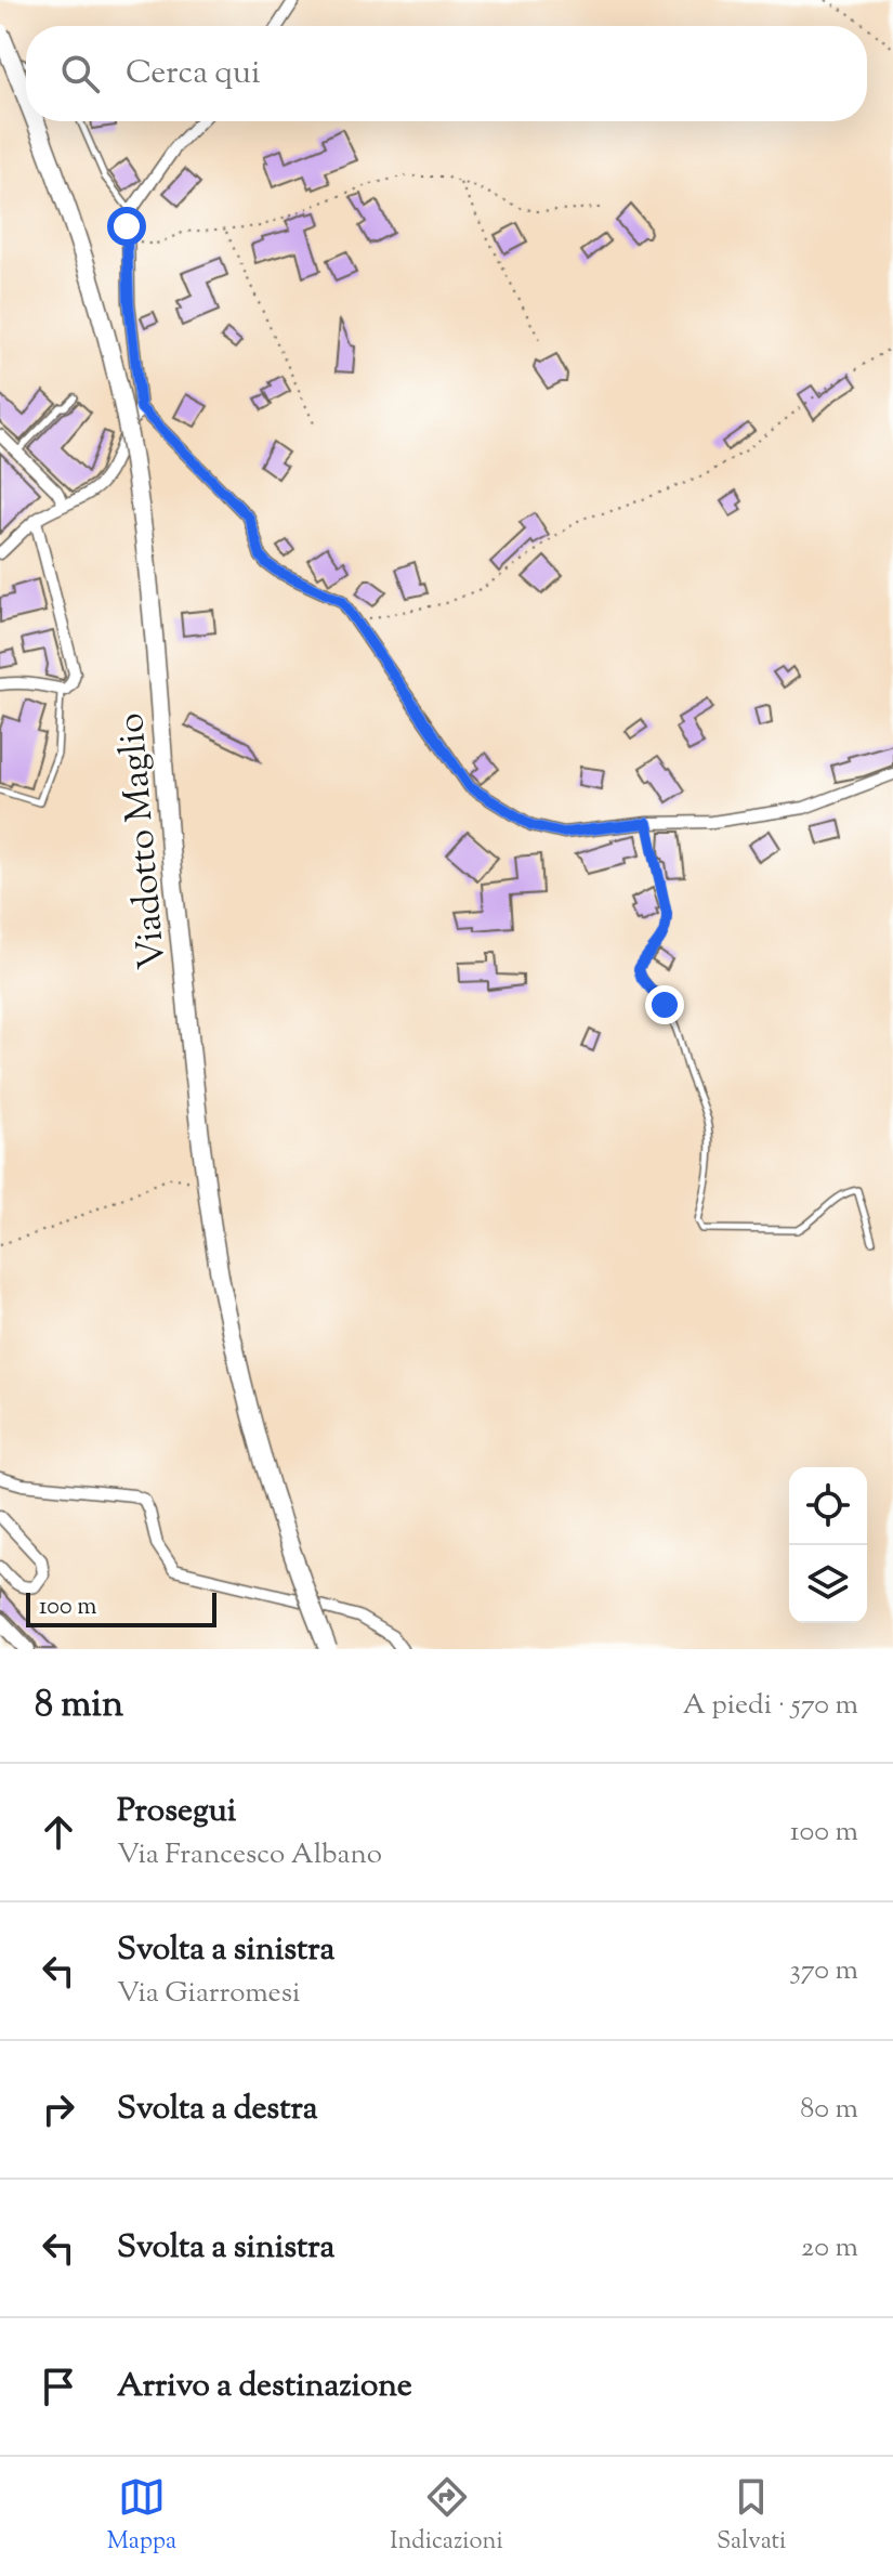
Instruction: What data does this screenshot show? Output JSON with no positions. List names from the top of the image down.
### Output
{
  "streets": {
    "main road": ["Viadotto Maglio"]
  },
  "scale_bar": "100 m",
  "page": {
    "search": "Cerca qui",
    "scale": "100 m",
    "heading": ["8 min", "A piedi · 570 m"],
    "list": [
      ["Prosegui", "Via Francesco Albano", "100 m"],
      ["Svolta a sinistra", "Via Giarromesi", "370 m"],
      ["Svolta a destra", "80 m"],
      ["Svolta a sinistra", "20 m"],
      "Arrivo a destinazione"
    ],
    "nav": ["Mappa", "Indicazioni", "Salvati"]
  }
}
